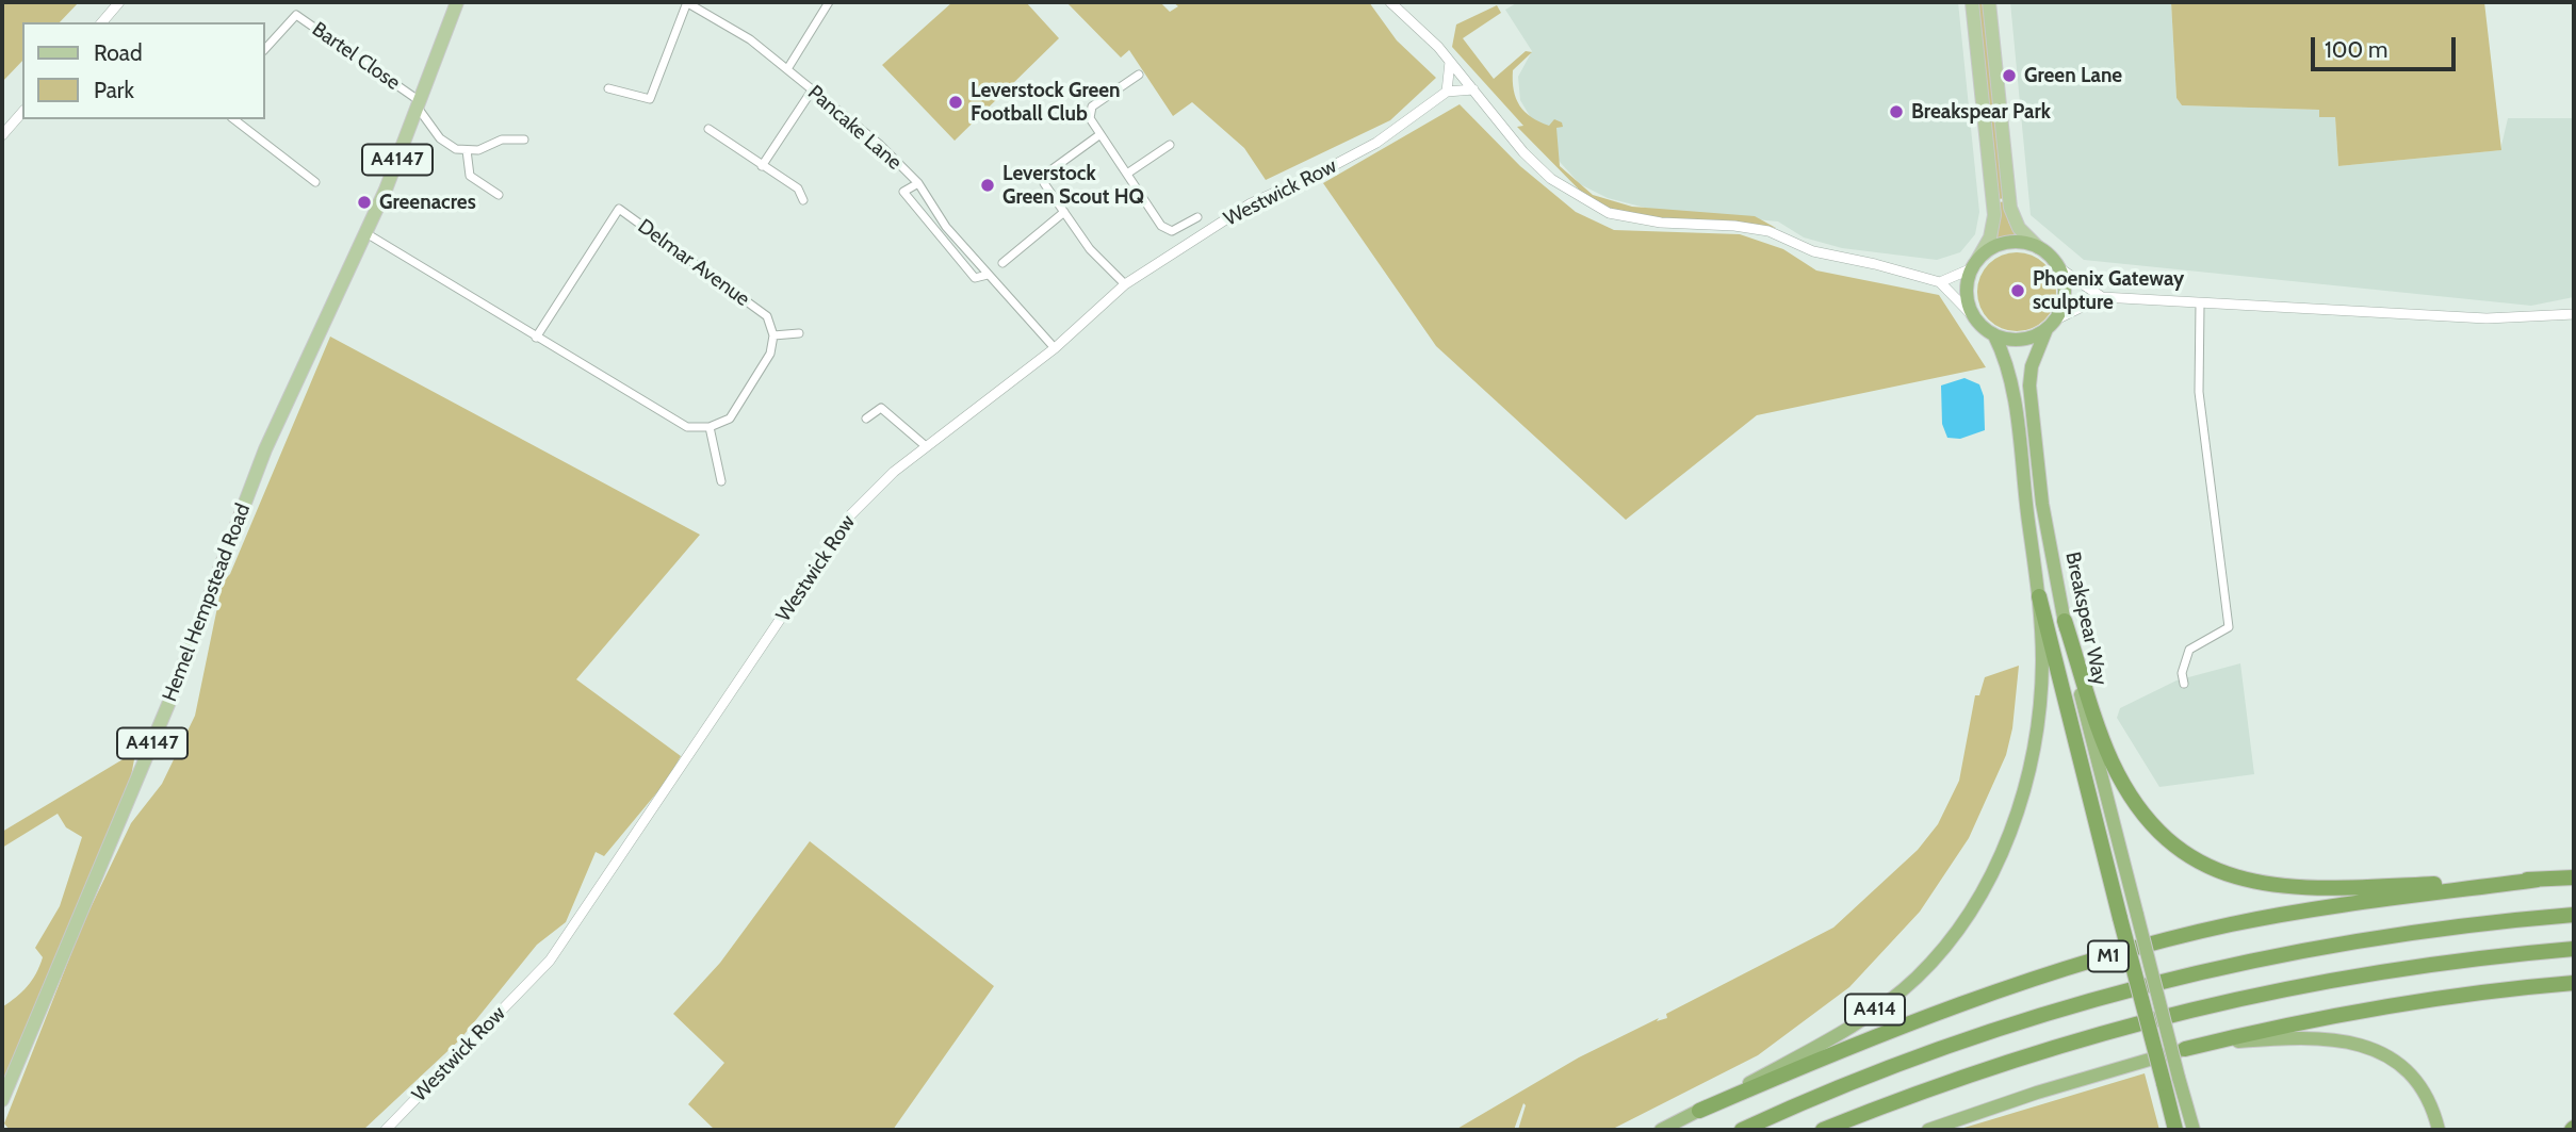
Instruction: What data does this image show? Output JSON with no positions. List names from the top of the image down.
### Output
{
  "streets": {
    "highway": ["Breakspear Way", "M1", "A414"],
    "main road": ["A4147", "Hemel Hempstead Road"],
    "street": [
      "Bartel Close",
      "Pancake Lane",
      "Westwick Row",
      "Delmar Avenue"
    ]
  },
  "crossings": [
    ["Bartel Close", "A4147"],
    ["Pancake Lane", "Westwick Row"],
    ["A4147", "Hemel Hempstead Road"],
    ["Breakspear Way", "M1"],
    ["Breakspear Way", "A414"],
    ["M1", "A414"]
  ],
  "places": [
    "Green Lane",
    "Leverstock Green Football Club",
    "Breakspear Park",
    "Leverstock Green Scout HQ",
    "Greenacres",
    "Phoenix Gateway sculpture"
  ],
  "legend": ["Road", "Park"],
  "scale_bar": "100 m"
}
